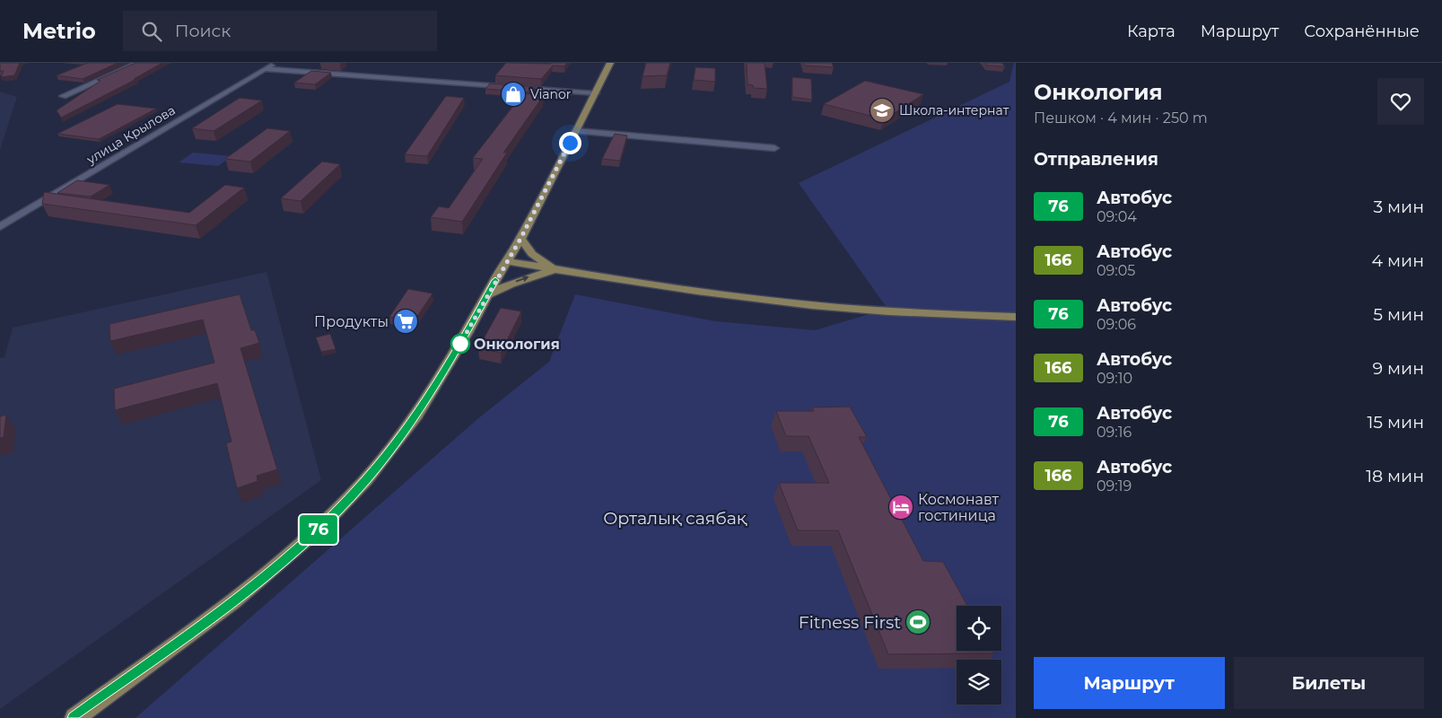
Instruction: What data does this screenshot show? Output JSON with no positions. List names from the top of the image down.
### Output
{
  "streets": {
    "street": ["улица Крылова"]
  },
  "parks": ["Орталық саябақ"],
  "places": {
    "shop": ["Vianor"],
    "school or university": ["Школа-интернат"],
    "supermarket": ["Продукты"],
    "other": ["Онкология"],
    "hotel": ["Космонавт гостиница"],
    "sports": ["Fitness First"]
  },
  "lines": ["bus line 76"],
  "page": {
    "header": "Metrio",
    "search": "Поиск",
    "nav": ["Карта", "Маршрут", "Сохранённые"],
    "on_map": "76",
    "heading": [
      ["Онкология", "Пешком · 4 мин · 250 m"],
      "Отправления"
    ],
    "list": [
      {
        "mark": "76",
        "name": "Автобус",
        "note": "09:04",
        "value": "3 мин"
      },
      {
        "mark": "166",
        "name": "Автобус",
        "note": "09:05",
        "value": "4 мин"
      },
      {
        "mark": "76",
        "name": "Автобус",
        "note": "09:06",
        "value": "5 мин"
      },
      {
        "mark": "166",
        "name": "Автобус",
        "note": "09:10",
        "value": "9 мин"
      },
      {
        "mark": "76",
        "name": "Автобус",
        "note": "09:16",
        "value": "15 мин"
      },
      {
        "mark": "166",
        "name": "Автобус",
        "note": "09:19",
        "value": "18 мин"
      }
    ],
    "buttons": ["Маршрут", "Билеты"]
  }
}
